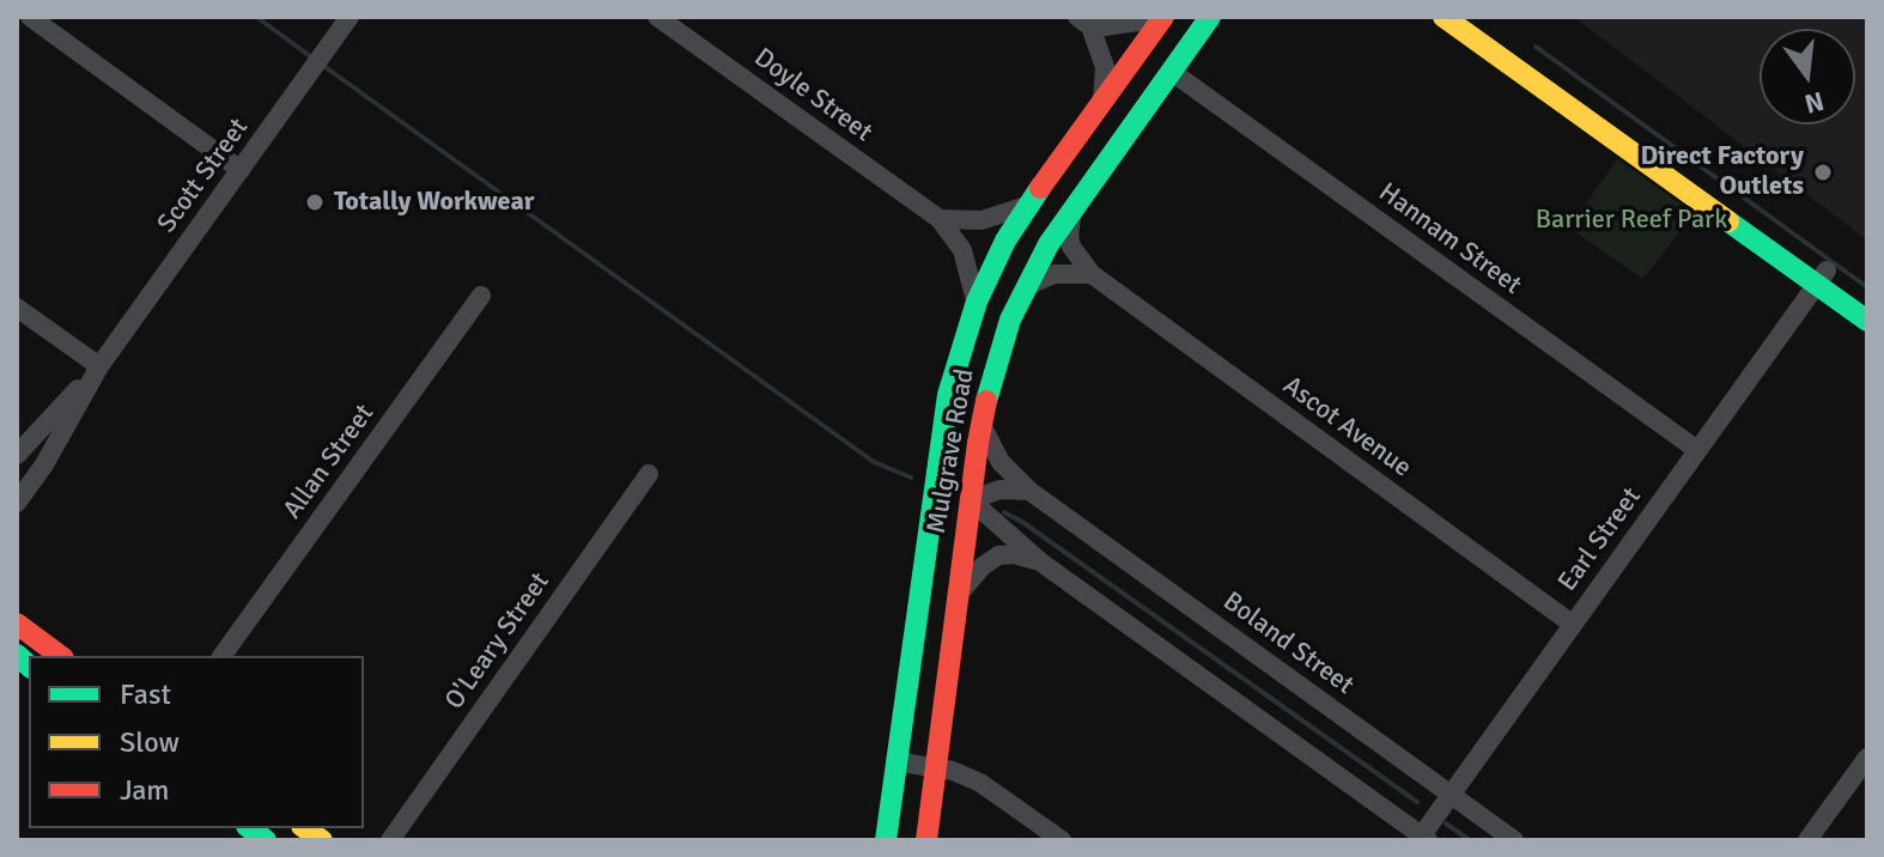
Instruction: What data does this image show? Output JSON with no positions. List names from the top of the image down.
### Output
{
  "streets": {
    "main road": ["Mulgrave Road"],
    "street": [
      "Doyle Street",
      "Scott Street",
      "Hannam Street",
      "Ascot Avenue",
      "Allan Street",
      "Earl Street",
      "O'Leary Street",
      "Boland Street"
    ]
  },
  "crossings": [
    ["Doyle Street", "Mulgrave Road"],
    ["Hannam Street", "Mulgrave Road"],
    ["Hannam Street", "Earl Street"],
    ["Ascot Avenue", "Mulgrave Road"],
    ["Ascot Avenue", "Earl Street"],
    ["Mulgrave Road", "Boland Street"],
    ["Earl Street", "Boland Street"]
  ],
  "parks": ["Barrier Reef Park"],
  "places": ["Direct Factory Outlets", "Totally Workwear"],
  "legend": ["Fast", "Slow", "Jam"],
  "north": "bottom"
}
